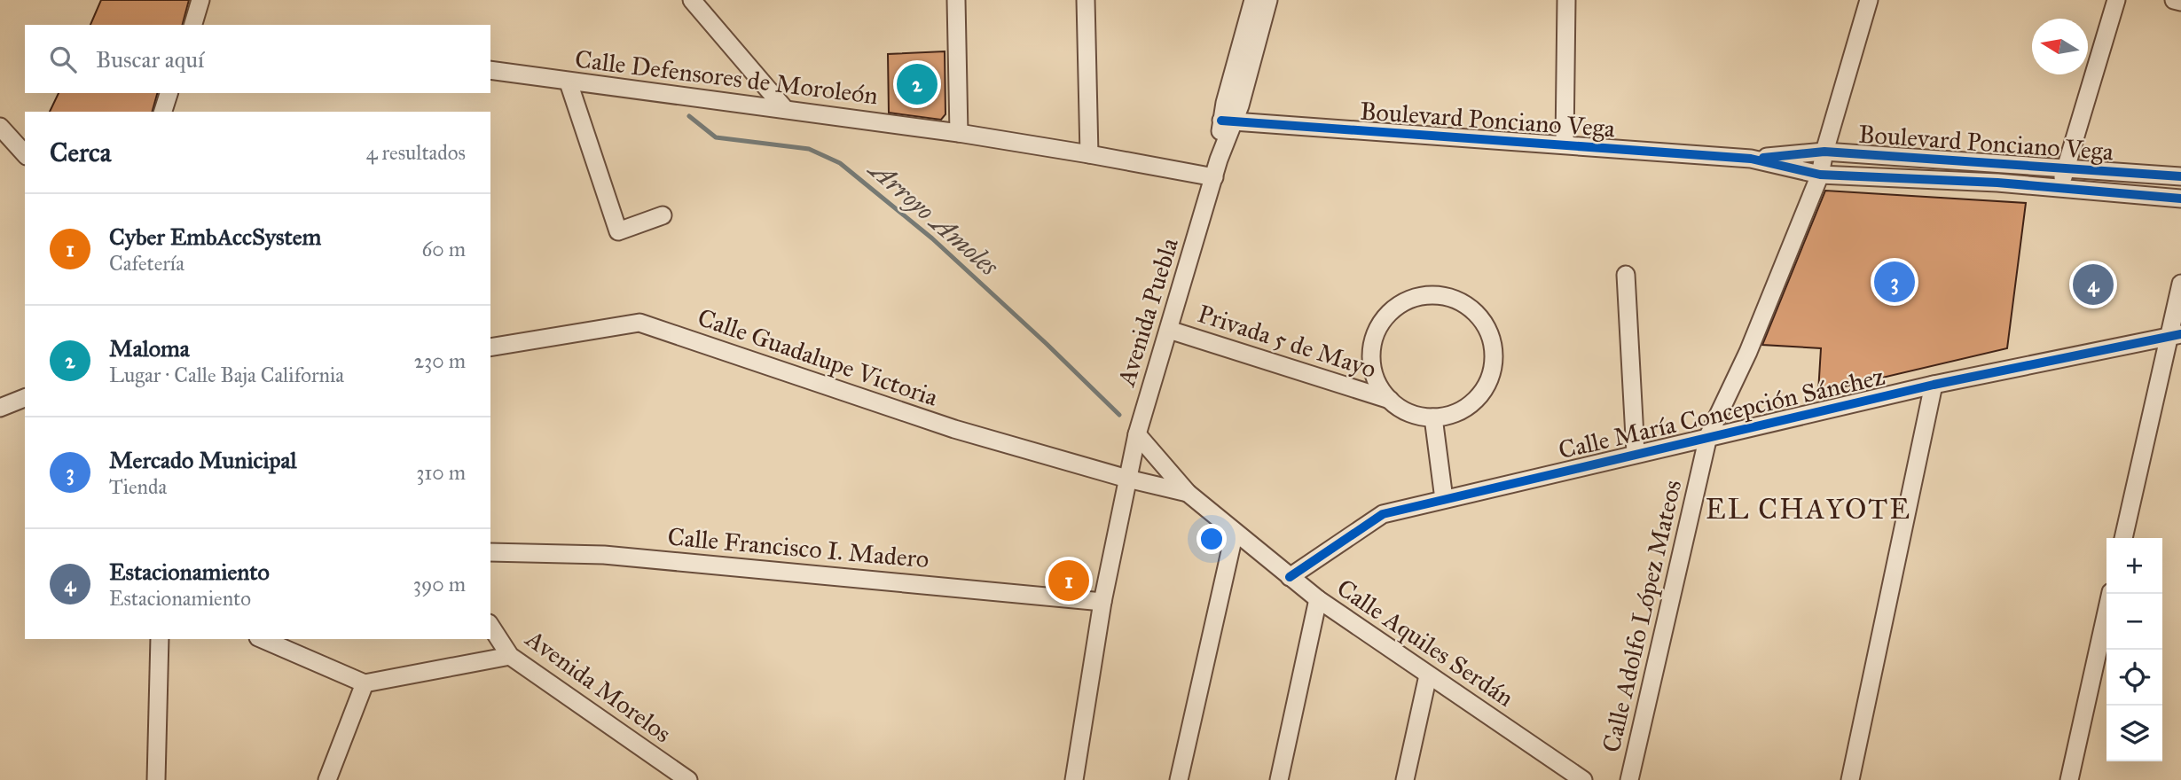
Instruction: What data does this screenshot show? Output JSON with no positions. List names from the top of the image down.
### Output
{
  "streets": {
    "street": [
      "Calle Defensores de Moroleón",
      "Boulevard Ponciano Vega",
      "Avenida Puebla",
      "Privada 5 de Mayo",
      "Calle Guadalupe Victoria",
      "Calle María Concepción Sánchez",
      "Calle Francisco I. Madero",
      "Calle Adolfo López Mateos",
      "Calle Aquiles Serdán",
      "Avenida Morelos"
    ]
  },
  "crossings": [
    ["Calle Defensores de Moroleón", "Avenida Puebla"],
    ["Boulevard Ponciano Vega", "Avenida Puebla"],
    ["Boulevard Ponciano Vega", "Calle Adolfo López Mateos"],
    ["Avenida Puebla", "Privada 5 de Mayo"],
    ["Avenida Puebla", "Calle Guadalupe Victoria"],
    ["Avenida Puebla", "Calle Francisco I. Madero"],
    ["Avenida Puebla", "Calle Aquiles Serdán"],
    ["Calle Guadalupe Victoria", "Calle Aquiles Serdán"],
    ["Calle María Concepción Sánchez", "Calle Adolfo López Mateos"],
    ["Calle María Concepción Sánchez", "Calle Aquiles Serdán"]
  ],
  "districts": ["EL CHAYOTE"],
  "water": ["Arroyo Amoles"],
  "north": "left",
  "page": {
    "search": "Buscar aquí",
    "pins": [
      "2",
      "3",
      "4",
      "1"
    ],
    "heading": ["Cerca", "4 resultados"],
    "list": [
      {
        "mark": "1",
        "name": "Cyber EmbAccSystem",
        "note": "Cafetería",
        "value": "60 m"
      },
      {
        "mark": "2",
        "name": "Maloma",
        "note": "Lugar · Calle Baja California",
        "value": "230 m"
      },
      {
        "mark": "3",
        "name": "Mercado Municipal",
        "note": "Tienda",
        "value": "310 m"
      },
      {
        "mark": "4",
        "name": "Estacionamiento",
        "note": "Estacionamiento",
        "value": "390 m"
      }
    ],
    "map_buttons": ["+", "−"]
  }
}
